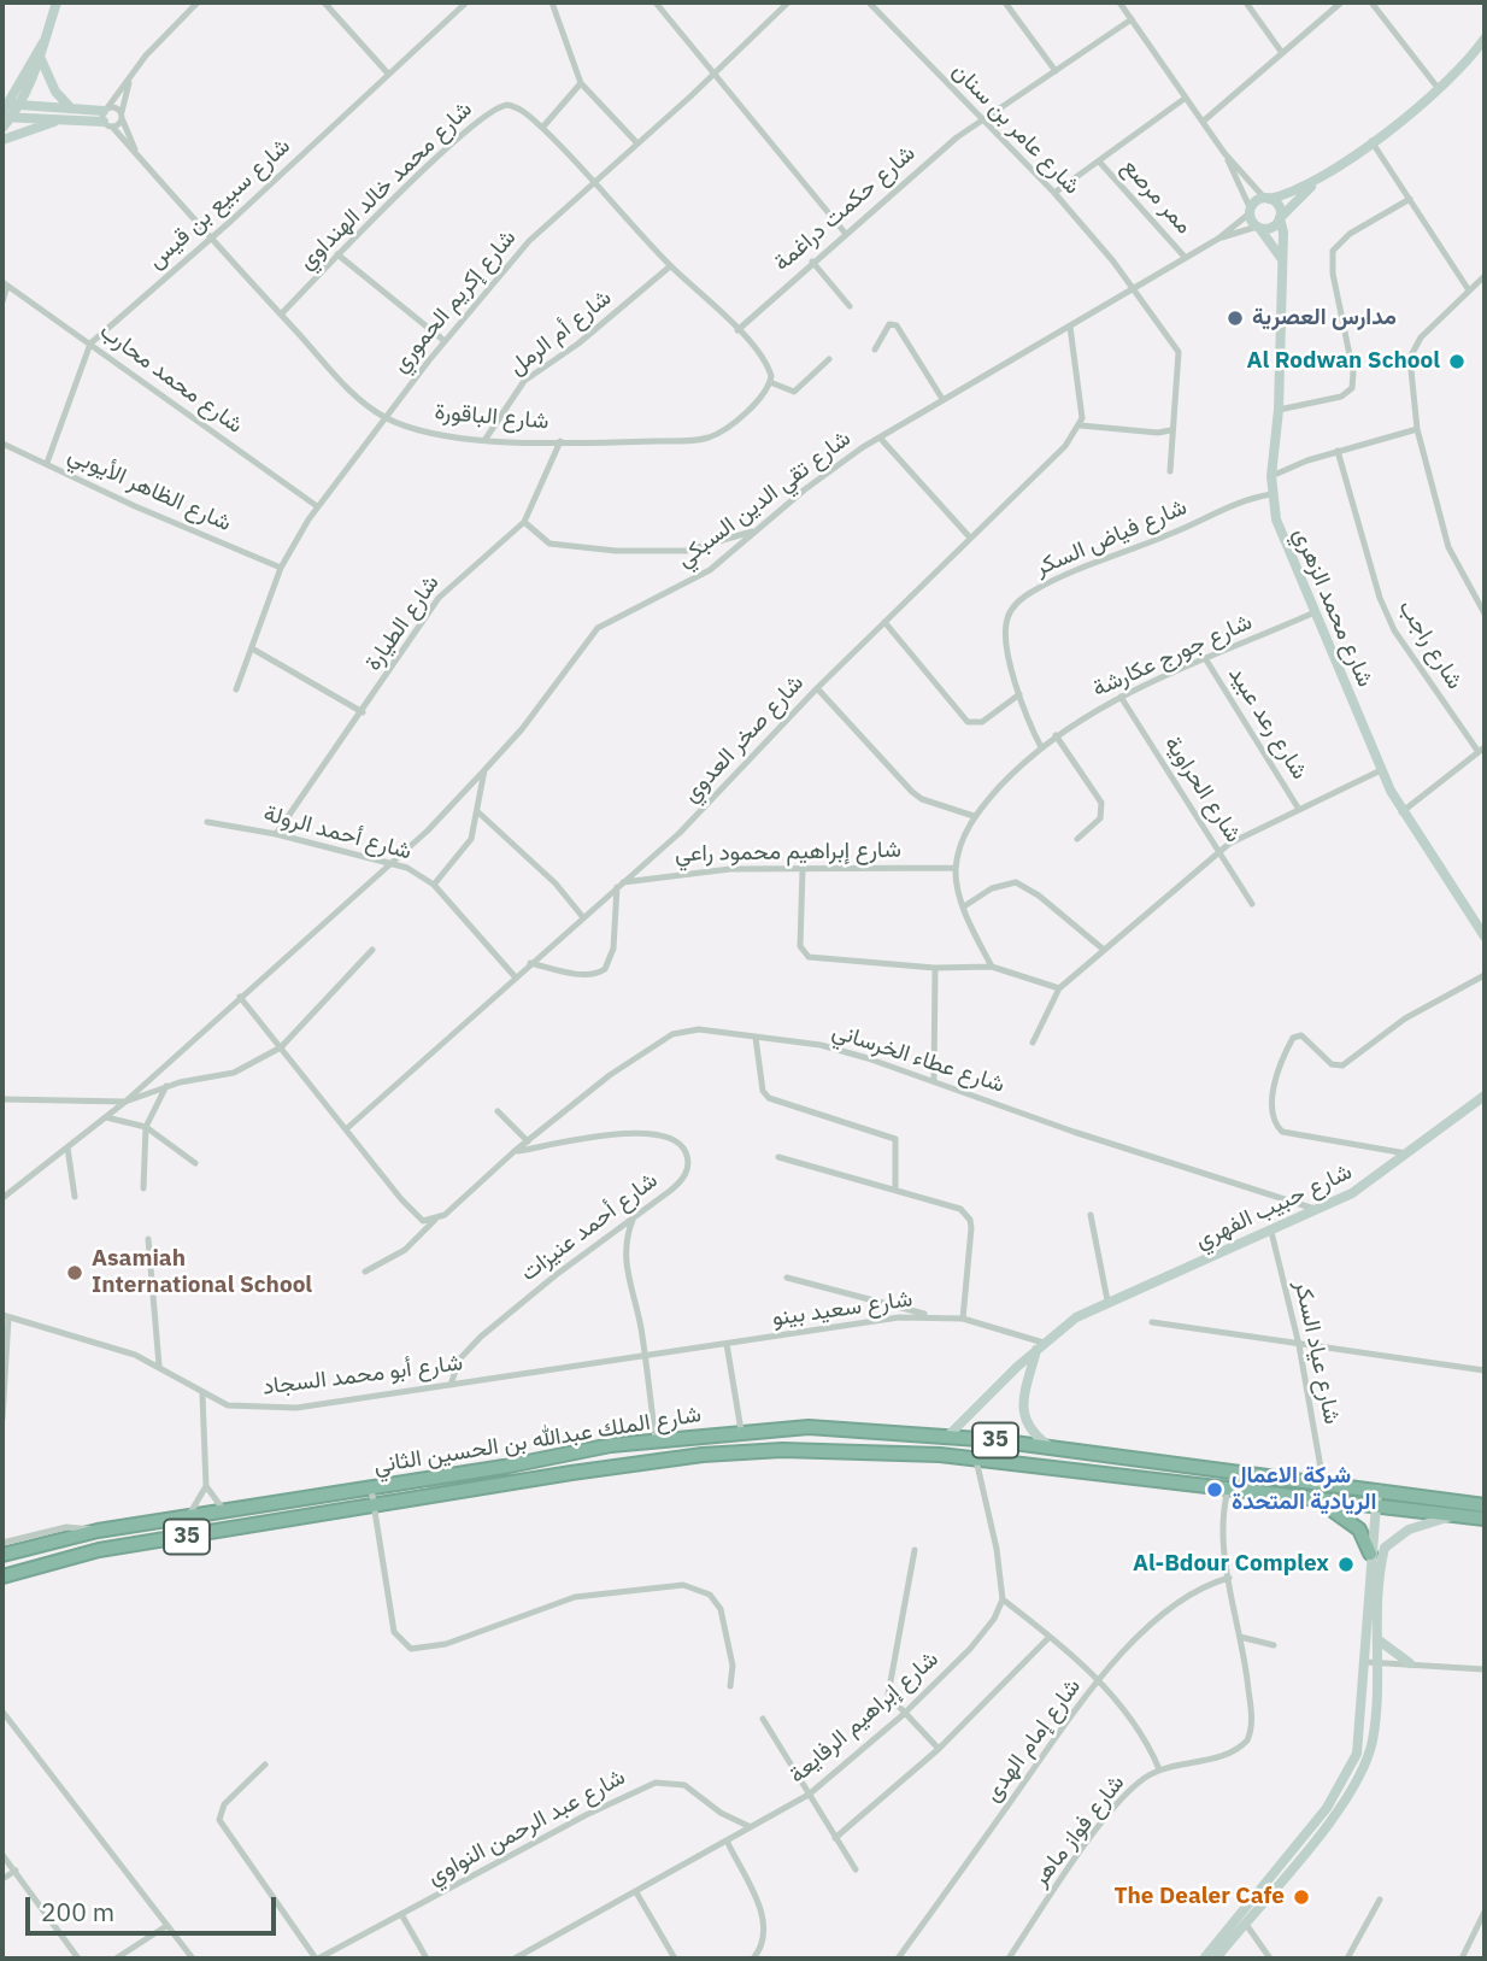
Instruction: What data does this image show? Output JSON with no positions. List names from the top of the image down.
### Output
{
  "streets": {
    "highway": ["شارع الملك عبدالله بن الحسين الثاني", "35"],
    "street": [
      "شارع عامر بن سنان",
      "شارع محمد خالد الهنداوي",
      "ممر مرصع",
      "شارع سبيع بن قيس",
      "شارع حكمت دراغمة",
      "شارع إكريم الحموري",
      "شارع أم الرمل",
      "شارع محمد محارب",
      "شارع الباقورة",
      "شارع الظاهر الأيوبي",
      "شارع تقي الدين السبكي",
      "شارع فياض السكر",
      "شارع محمد الزهري",
      "شارع الطيارة",
      "شارع راجب",
      "شارع جورج عكارشة",
      "شارع رعد عبيد",
      "شارع صخر العدوي",
      "شارع الحراوية",
      "شارع أحمد الرولة",
      "شارع إبراهيم محمود راعي",
      "شارع عطاء الخرساني",
      "شارع حبيب الفهري",
      "شارع أحمد عنيزات",
      "شارع سعيد بينو",
      "شارع عياد السكر",
      "شارع أبو محمد السجاد",
      "شارع إبراهيم الرفايعة",
      "شارع إمام الهدى",
      "شارع عبد الرحمن النواوي",
      "شارع فواز ماهر"
    ]
  },
  "crossings": [
    ["شارع عامر بن سنان", "شارع حكمت دراغمة"],
    ["شارع عامر بن سنان", "شارع تقي الدين السبكي"],
    ["شارع محمد خالد الهنداوي", "شارع حكمت دراغمة"],
    ["شارع محمد خالد الهنداوي", "شارع إكريم الحموري"],
    ["شارع محمد خالد الهنداوي", "شارع أم الرمل"],
    ["شارع محمد خالد الهنداوي", "شارع الباقورة"],
    ["ممر مرصع", "شارع تقي الدين السبكي"],
    ["شارع سبيع بن قيس", "شارع محمد محارب"],
    ["شارع سبيع بن قيس", "شارع الباقورة"],
    ["شارع سبيع بن قيس", "شارع الظاهر الأيوبي"],
    ["شارع إكريم الحموري", "شارع محمد محارب"],
    ["شارع إكريم الحموري", "شارع الباقورة"],
    ["شارع إكريم الحموري", "شارع الظاهر الأيوبي"],
    ["شارع أم الرمل", "شارع الباقورة"],
    ["شارع الباقورة", "شارع الطيارة"],
    ["شارع تقي الدين السبكي", "شارع محمد الزهري"],
    ["شارع تقي الدين السبكي", "شارع أحمد الرولة"],
    ["شارع فياض السكر", "شارع محمد الزهري"],
    ["شارع فياض السكر", "شارع جورج عكارشة"],
    ["شارع محمد الزهري", "شارع جورج عكارشة"],
    ["شارع الطيارة", "شارع أحمد الرولة"],
    ["شارع جورج عكارشة", "شارع رعد عبيد"],
    ["شارع جورج عكارشة", "شارع الحراوية"],
    ["شارع جورج عكارشة", "شارع إبراهيم محمود راعي"],
    ["شارع صخر العدوي", "شارع أحمد الرولة"],
    ["شارع صخر العدوي", "شارع إبراهيم محمود راعي"],
    ["شارع عطاء الخرساني", "شارع حبيب الفهري"],
    ["شارع عطاء الخرساني", "شارع أحمد عنيزات"],
    ["شارع حبيب الفهري", "شارع سعيد بينو"],
    ["شارع حبيب الفهري", "شارع عياد السكر"],
    ["شارع حبيب الفهري", "شارع الملك عبدالله بن الحسين الثاني"],
    ["شارع أحمد عنيزات", "شارع أبو محمد السجاد"],
    ["شارع سعيد بينو", "شارع أبو محمد السجاد"],
    ["شارع عياد السكر", "شارع الملك عبدالله بن الحسين الثاني"],
    ["شارع الملك عبدالله بن الحسين الثاني", "شارع فواز ماهر"],
    ["شارع إبراهيم الرفايعة", "شارع عبد الرحمن النواوي"],
    ["شارع إمام الهدى", "شارع فواز ماهر"]
  ],
  "places": [
    "مدارس العصرية",
    "Al Rodwan School",
    "Asamiah International School",
    "شركة الاعمال الريادية المتحدة",
    "Al-Bdour Complex",
    "The Dealer Cafe"
  ],
  "scale_bar": "200 m"
}
